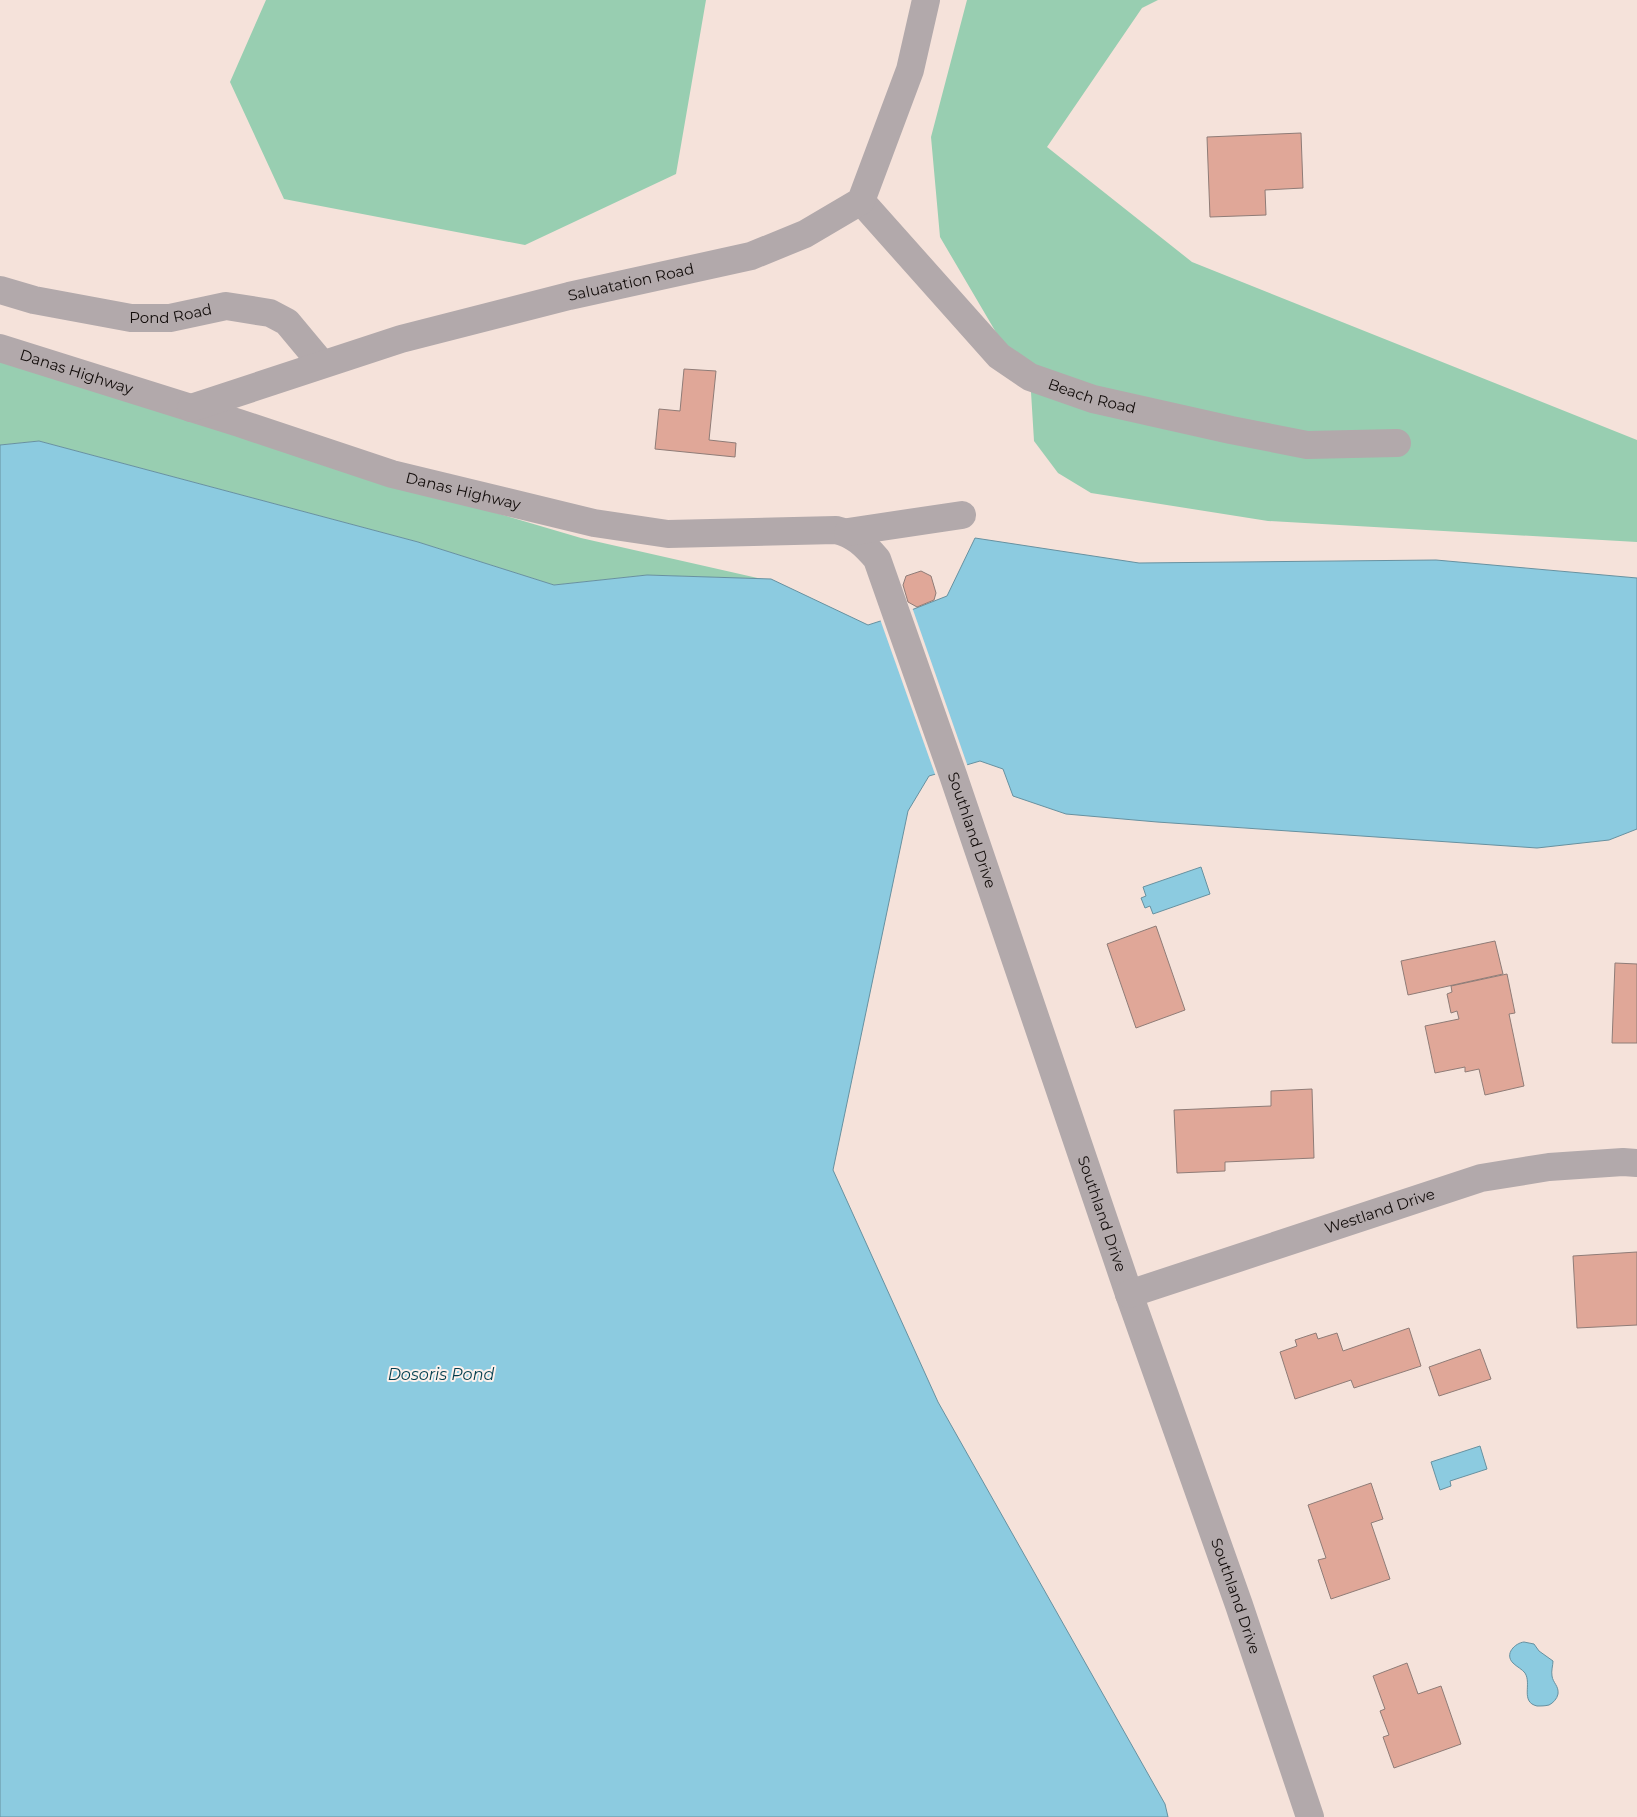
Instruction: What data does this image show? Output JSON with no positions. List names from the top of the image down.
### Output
{
  "streets": {
    "street": [
      "Saluatation Road",
      "Pond Road",
      "Danas Highway",
      "Beach Road",
      "Southland Drive",
      "Westland Drive"
    ]
  },
  "crossings": [
    ["Saluatation Road", "Pond Road"],
    ["Saluatation Road", "Danas Highway"],
    ["Saluatation Road", "Beach Road"],
    ["Danas Highway", "Southland Drive"],
    ["Southland Drive", "Westland Drive"]
  ],
  "water": ["Dosoris Pond"]
}
